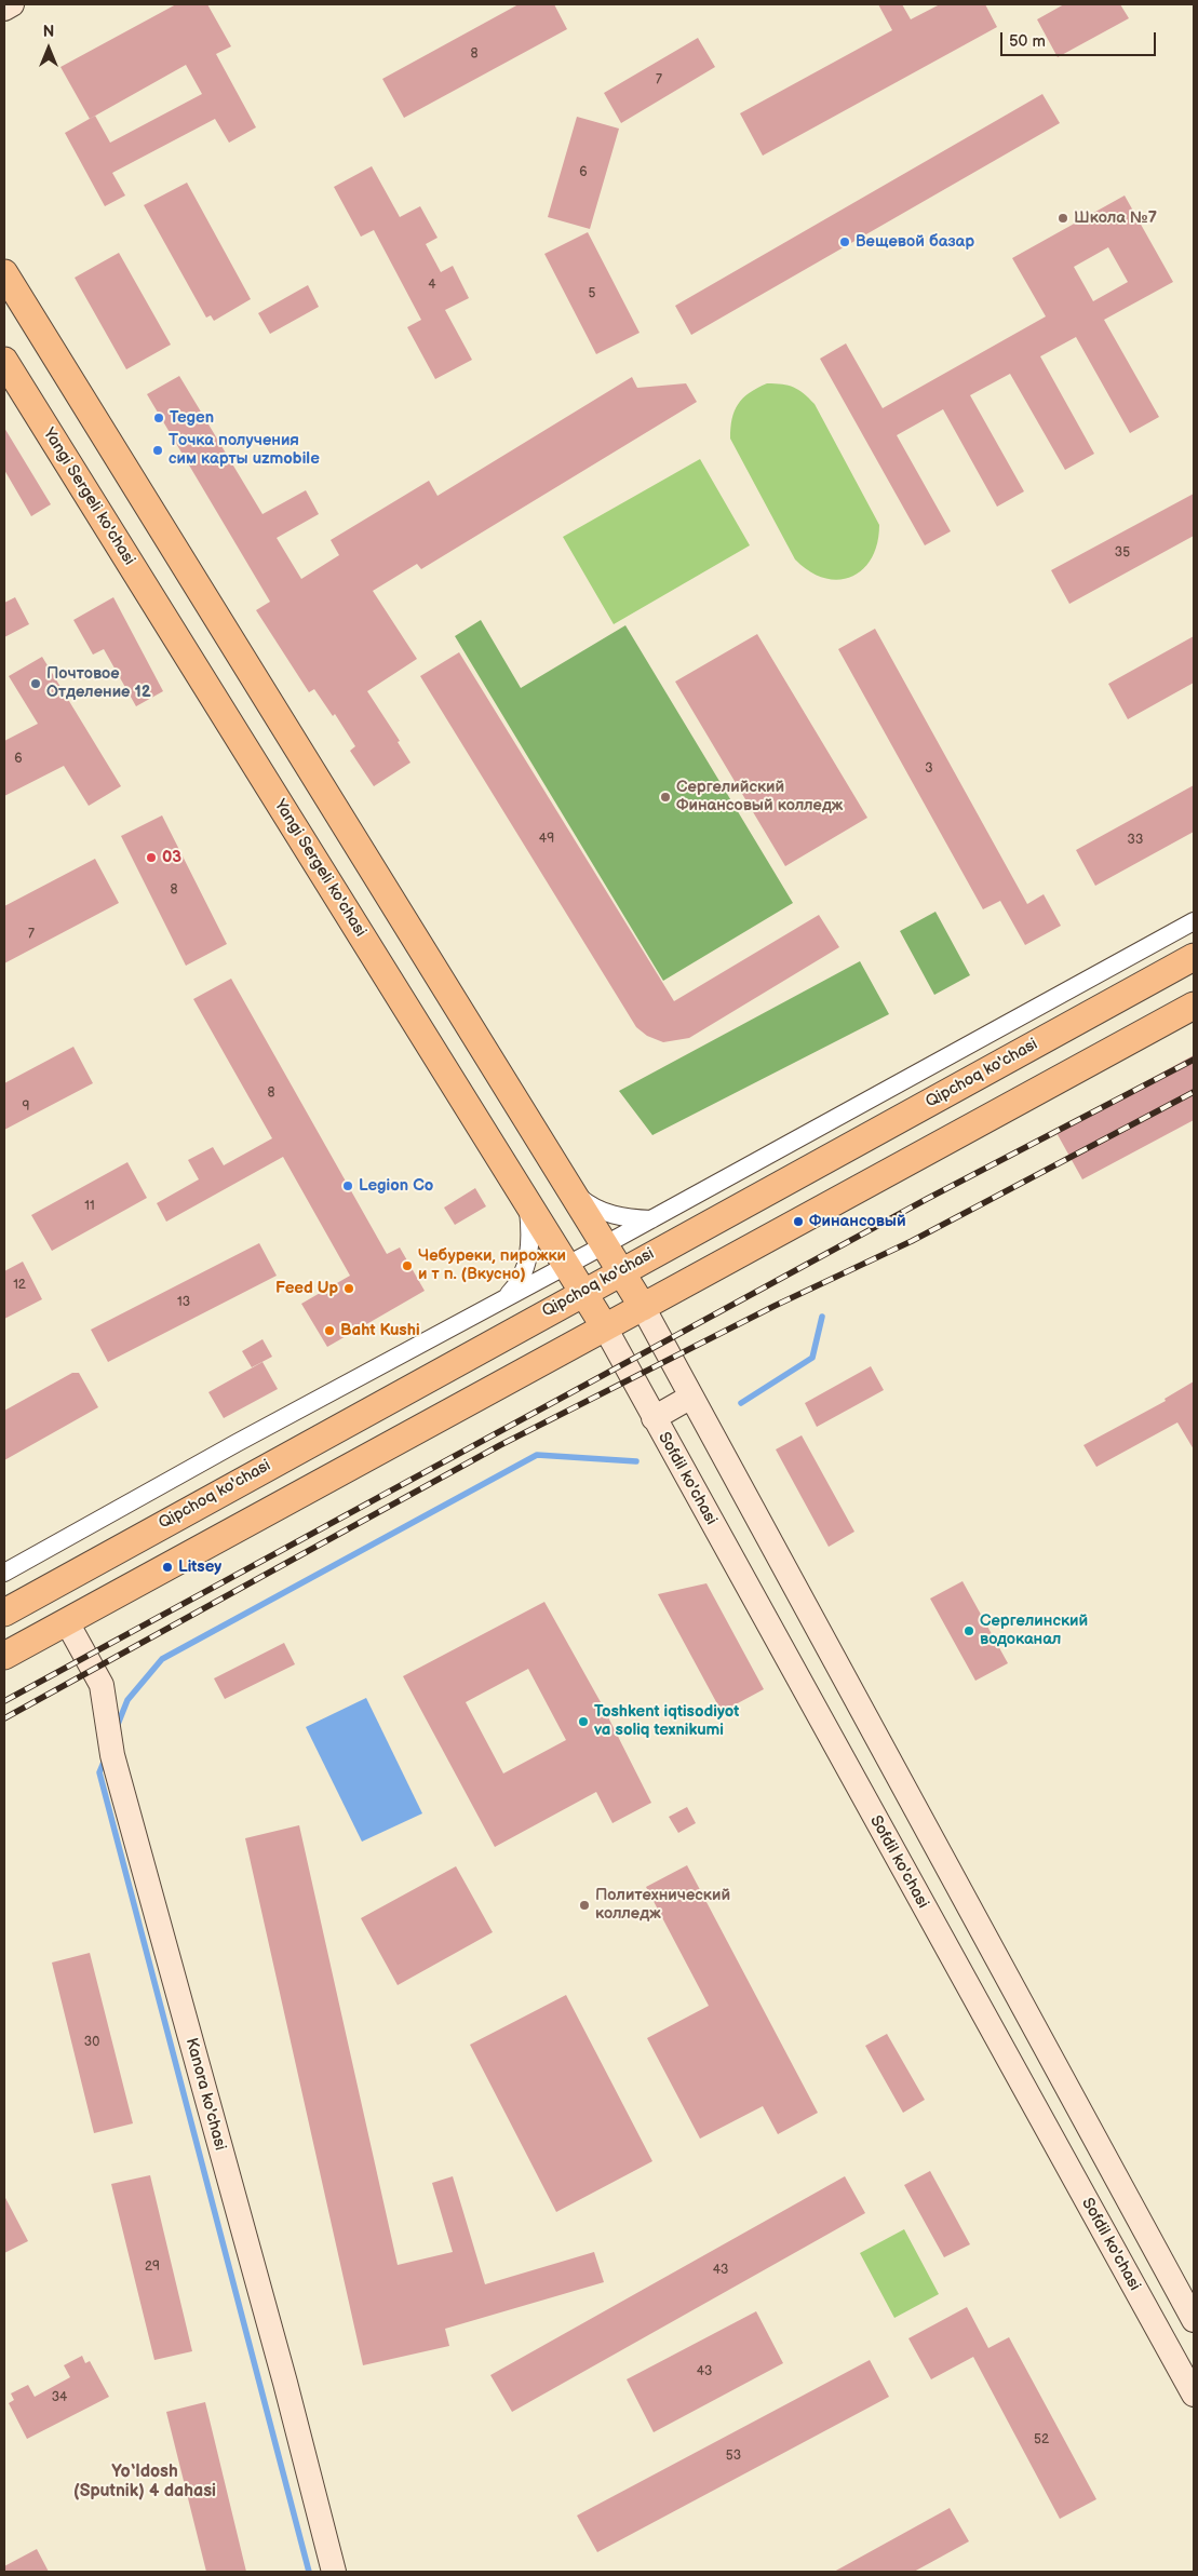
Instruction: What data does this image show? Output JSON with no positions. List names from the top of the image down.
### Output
{
  "streets": {
    "main road": ["Yangi Sergeli ko'chasi", "Qipchoq ko'chasi"],
    "street": ["Sofdil ko'chasi", "Kanora ko'chasi"]
  },
  "crossings": [
    ["Yangi Sergeli ko'chasi", "Qipchoq ko'chasi"],
    ["Yangi Sergeli ko'chasi", "Sofdil ko'chasi"]
  ],
  "districts": ["Yo‘ldosh (Sputnik) 4 dahasi"],
  "places": [
    "Школа №7",
    "Вещевой базар",
    "Tegen",
    "Точка получения сим карты uzmobile",
    "Почтовое Отделение 12",
    "Сергелийский Финансовый колледж",
    "03",
    "Legion Co",
    "Финансовый",
    "Чебуреки, пирожки и т п. (Вкусно)",
    "Feed Up",
    "Baht Kushi",
    "Litsey",
    "Сергелинский водоканал",
    "Toshkent iqtisodiyot va soliq texnikumi",
    "Политехнический колледж"
  ],
  "house_numbers": [
    "8",
    "7",
    "6",
    "4",
    "5",
    "35",
    "6",
    "3",
    "49",
    "33",
    "8",
    "7",
    "8",
    "9",
    "11",
    "12",
    "13",
    "30",
    "29",
    "43",
    "43",
    "34",
    "52",
    "53"
  ],
  "scale_bar": "50 m",
  "north": "top"
}
